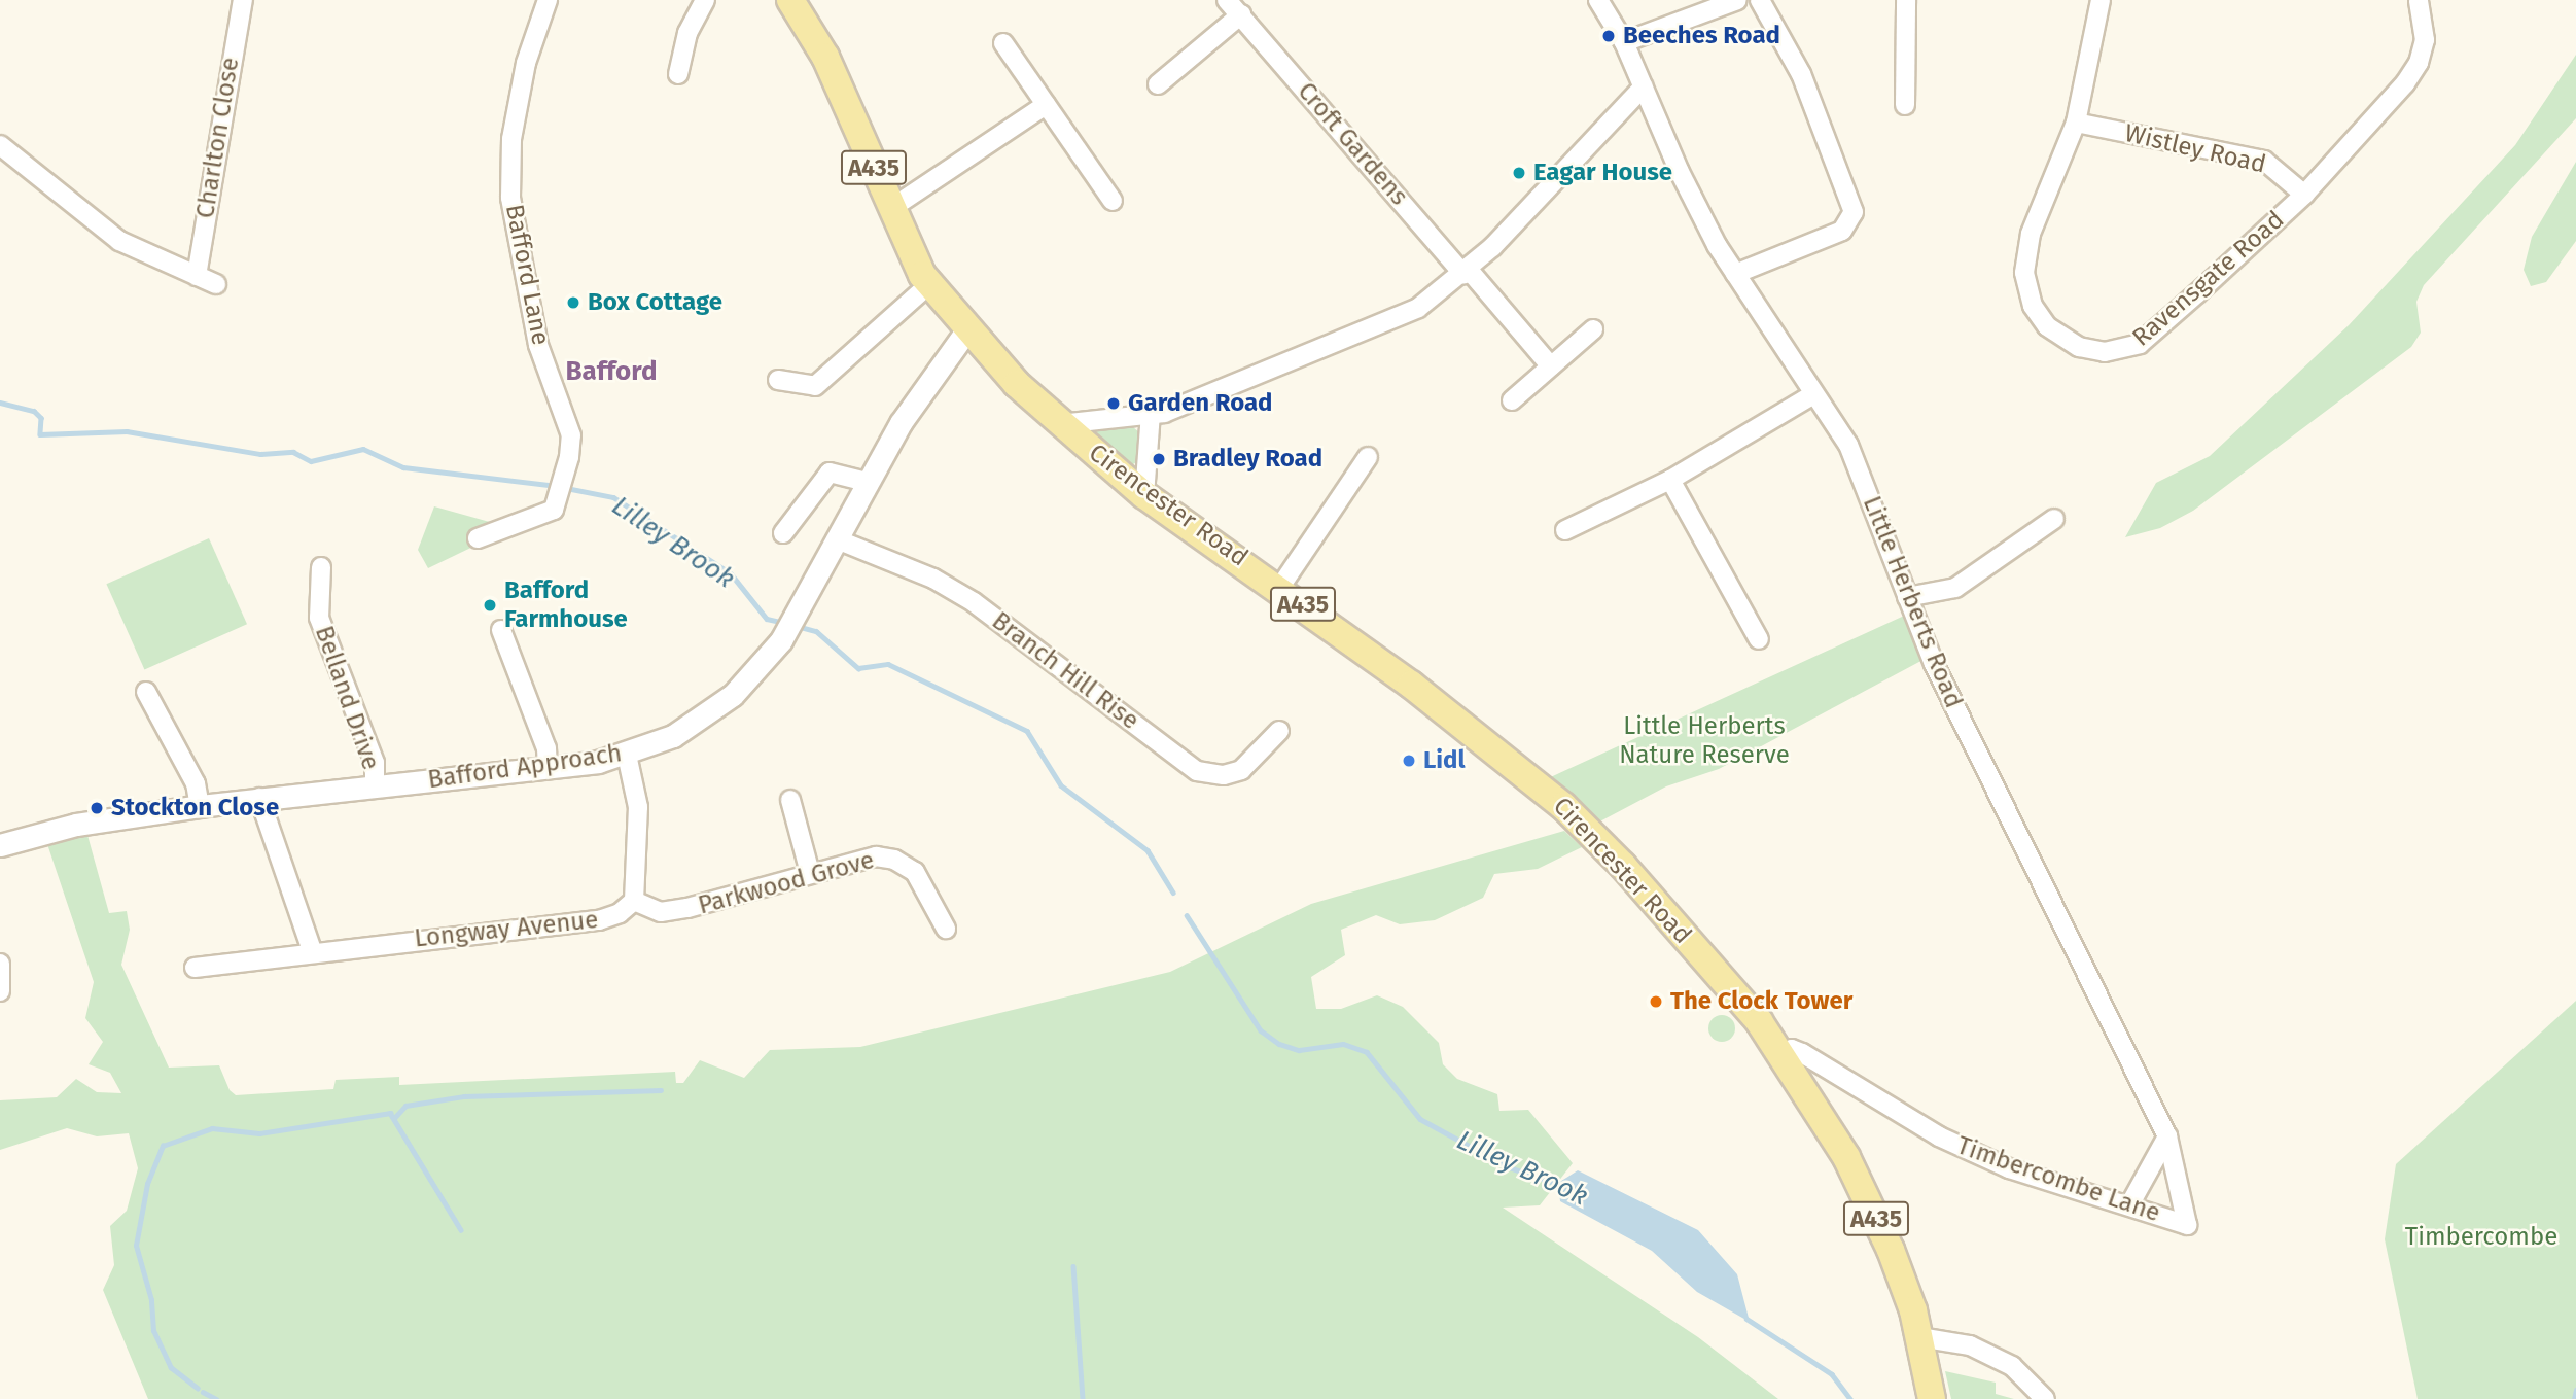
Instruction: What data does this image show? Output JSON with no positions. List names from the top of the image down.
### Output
{
  "streets": {
    "main road": ["A435", "Cirencester Road"],
    "street": [
      "Charlton Close",
      "Croft Gardens",
      "Wistley Road",
      "Bafford Lane",
      "Ravensgate Road",
      "Little Herberts Road",
      "Branch Hill Rise",
      "Belland Drive",
      "Bafford Approach",
      "Parkwood Grove",
      "Longway Avenue",
      "Timbercombe Lane"
    ]
  },
  "crossings": [
    ["Wistley Road", "Ravensgate Road"],
    ["Cirencester Road", "Bafford Approach"],
    ["Cirencester Road", "Timbercombe Lane"],
    ["Little Herberts Road", "Timbercombe Lane"],
    ["Branch Hill Rise", "Bafford Approach"],
    ["Belland Drive", "Bafford Approach"],
    ["Bafford Approach", "Longway Avenue"],
    ["Parkwood Grove", "Longway Avenue"]
  ],
  "districts": ["Bafford"],
  "water": ["Lilley Brook"],
  "parks": ["Little Herberts Nature Reserve", "Timbercombe"],
  "places": [
    "Beeches Road",
    "Eagar House",
    "Box Cottage",
    "Garden Road",
    "Bradley Road",
    "Bafford Farmhouse",
    "Lidl",
    "Stockton Close",
    "The Clock Tower"
  ]
}
